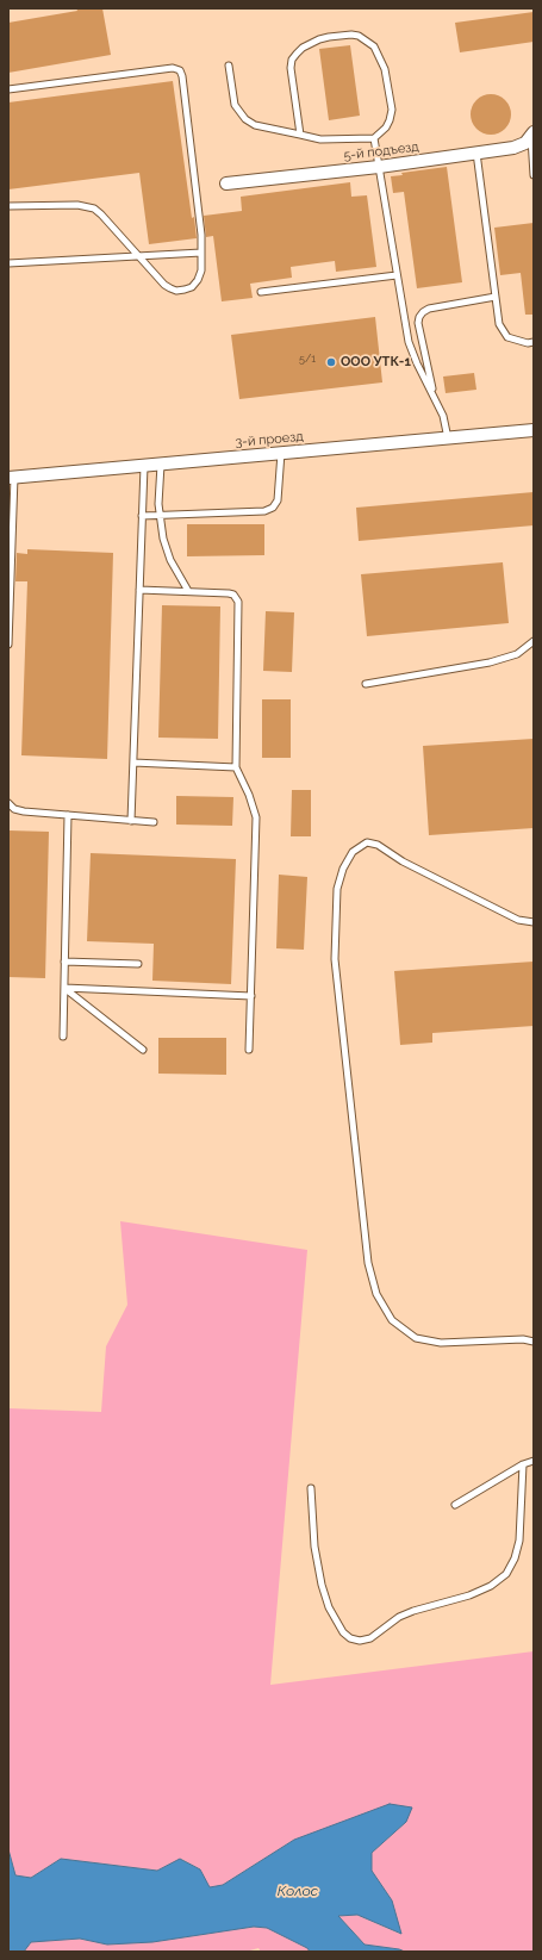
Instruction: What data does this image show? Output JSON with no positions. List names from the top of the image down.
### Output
{
  "streets": {
    "street": ["5-й подъезд", "3-й проезд"]
  },
  "water": ["Колос"],
  "places": ["ООО УТК-1"],
  "house_numbers": ["5/1"]
}
